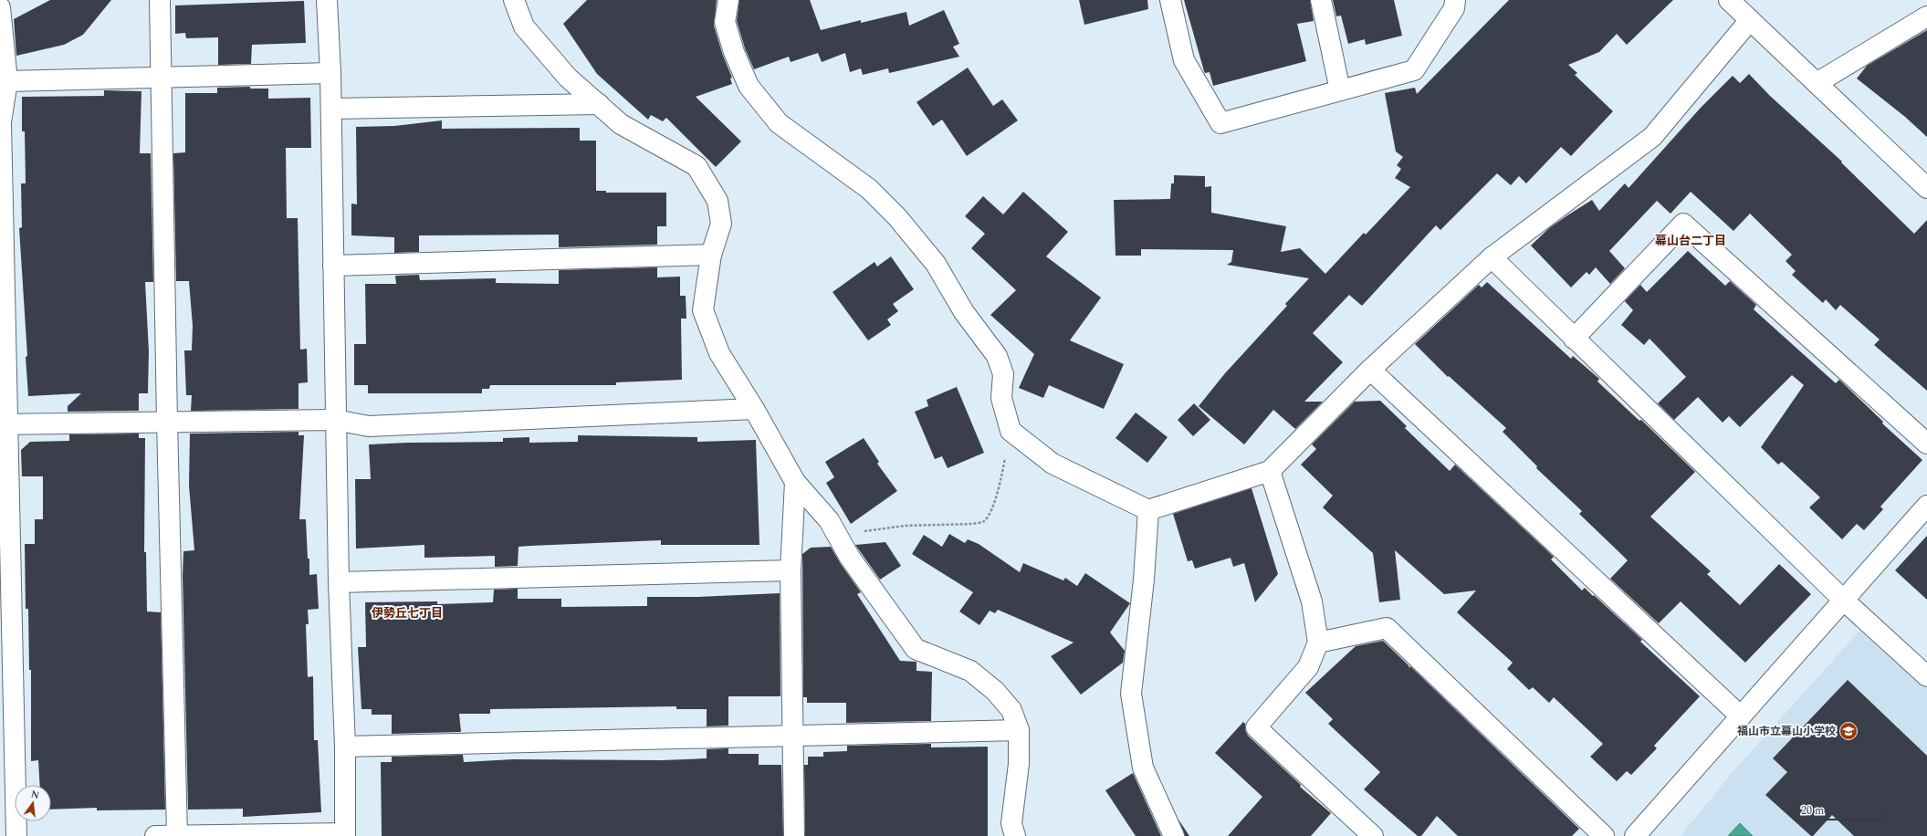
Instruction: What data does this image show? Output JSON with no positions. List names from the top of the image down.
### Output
{
  "districts": ["幕山台二丁目", "伊勢丘七丁目"],
  "places": {
    "school or university": ["福山市立幕山小学校"]
  },
  "scale_bar": "20 m",
  "north": "top"
}
